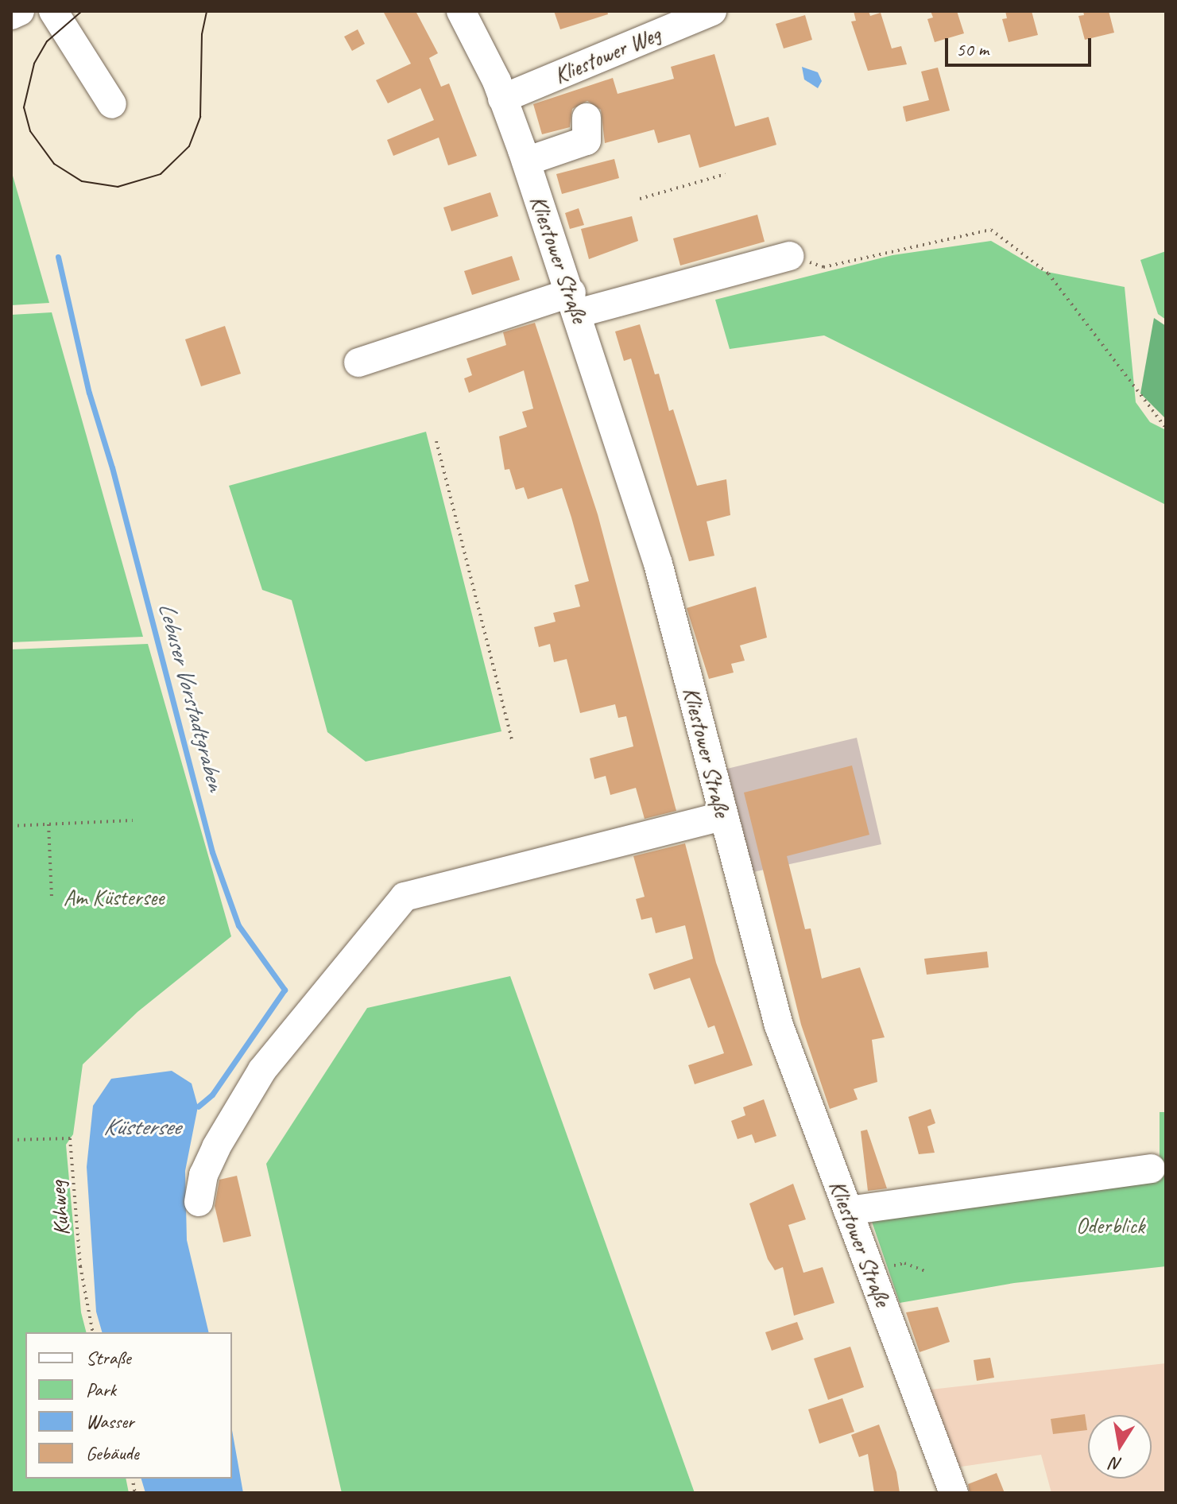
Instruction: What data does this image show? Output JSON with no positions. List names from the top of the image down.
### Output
{
  "streets": {
    "street": ["Kliestower Weg", "Kliestower Straße"],
    "path": ["Kuhweg"]
  },
  "crossings": [
    ["Kliestower Weg", "Kliestower Straße"]
  ],
  "water": ["Lebuser Vorstadtgraben", "Küstersee"],
  "parks": ["Am Küstersee", "Oderblick"],
  "legend": [
    "Straße",
    "Park",
    "Wasser",
    "Gebäude"
  ],
  "scale_bar": "50 m",
  "north": "bottom"
}
